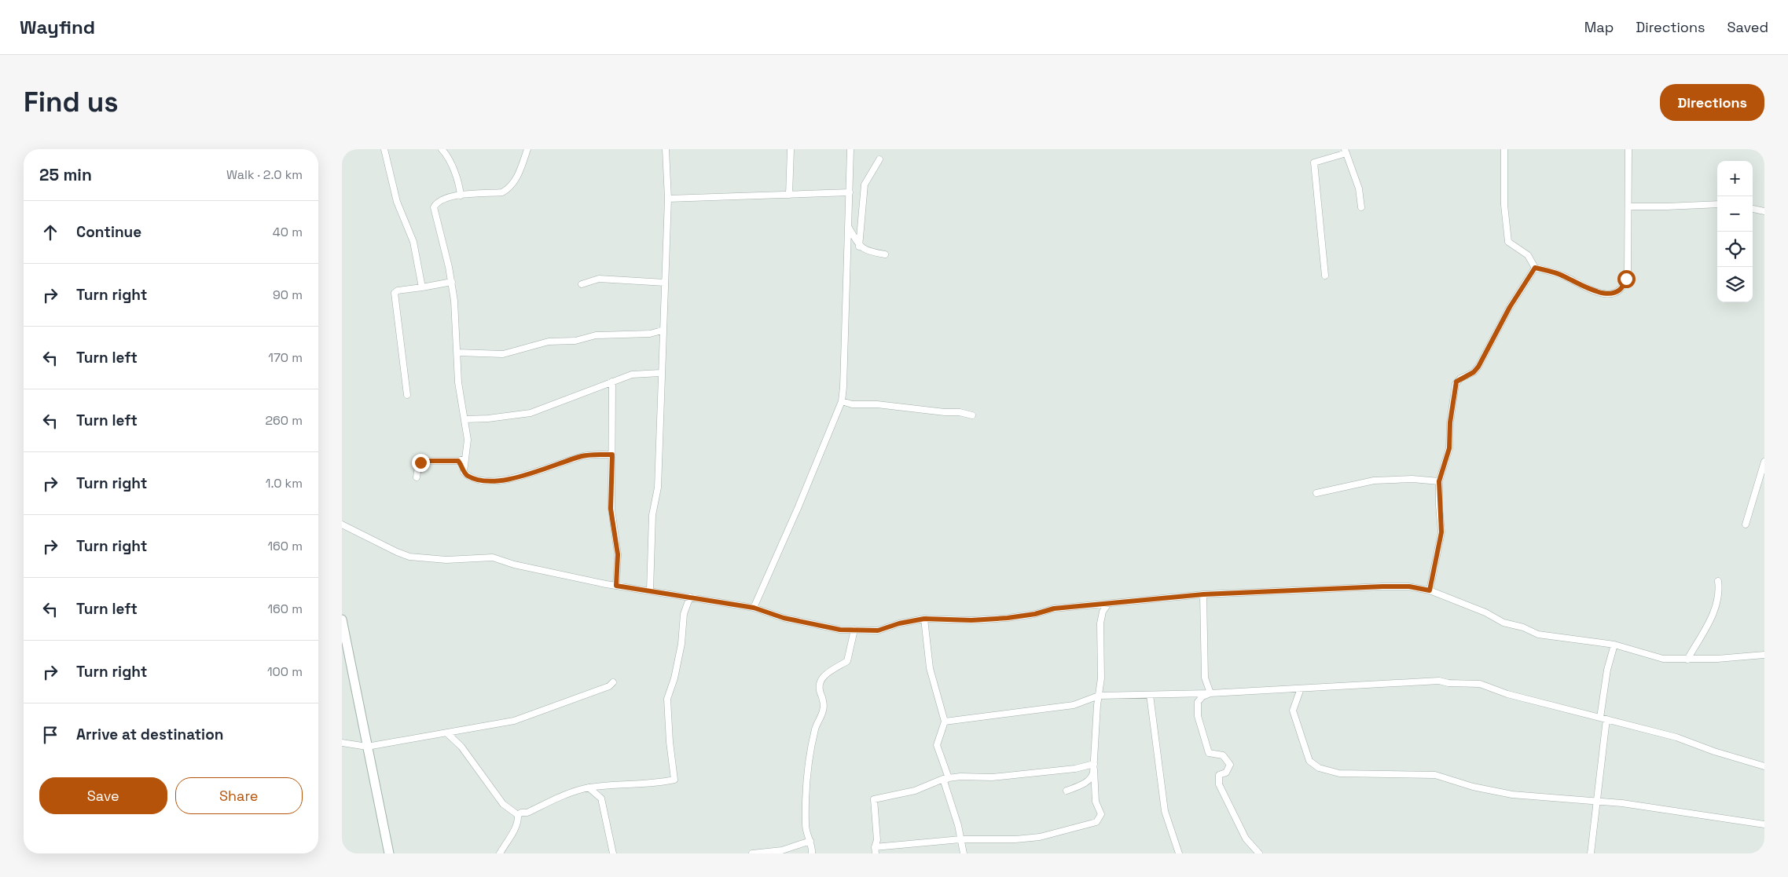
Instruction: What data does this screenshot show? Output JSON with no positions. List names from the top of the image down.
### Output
{
  "page": {
    "header": "Wayfind",
    "nav": ["Map", "Directions", "Saved"],
    "buttons": [
      "Directions",
      ["Save", "Share"]
    ],
    "title": "Find us",
    "heading": ["25 min", "Walk · 2.0 km"],
    "map_buttons": ["+", "−"],
    "list": [
      ["Continue", "40 m"],
      ["Turn right", "90 m"],
      ["Turn left", "170 m"],
      ["Turn left", "260 m"],
      ["Turn right", "1.0 km"],
      ["Turn right", "160 m"],
      ["Turn left", "160 m"],
      ["Turn right", "100 m"],
      "Arrive at destination"
    ]
  }
}
